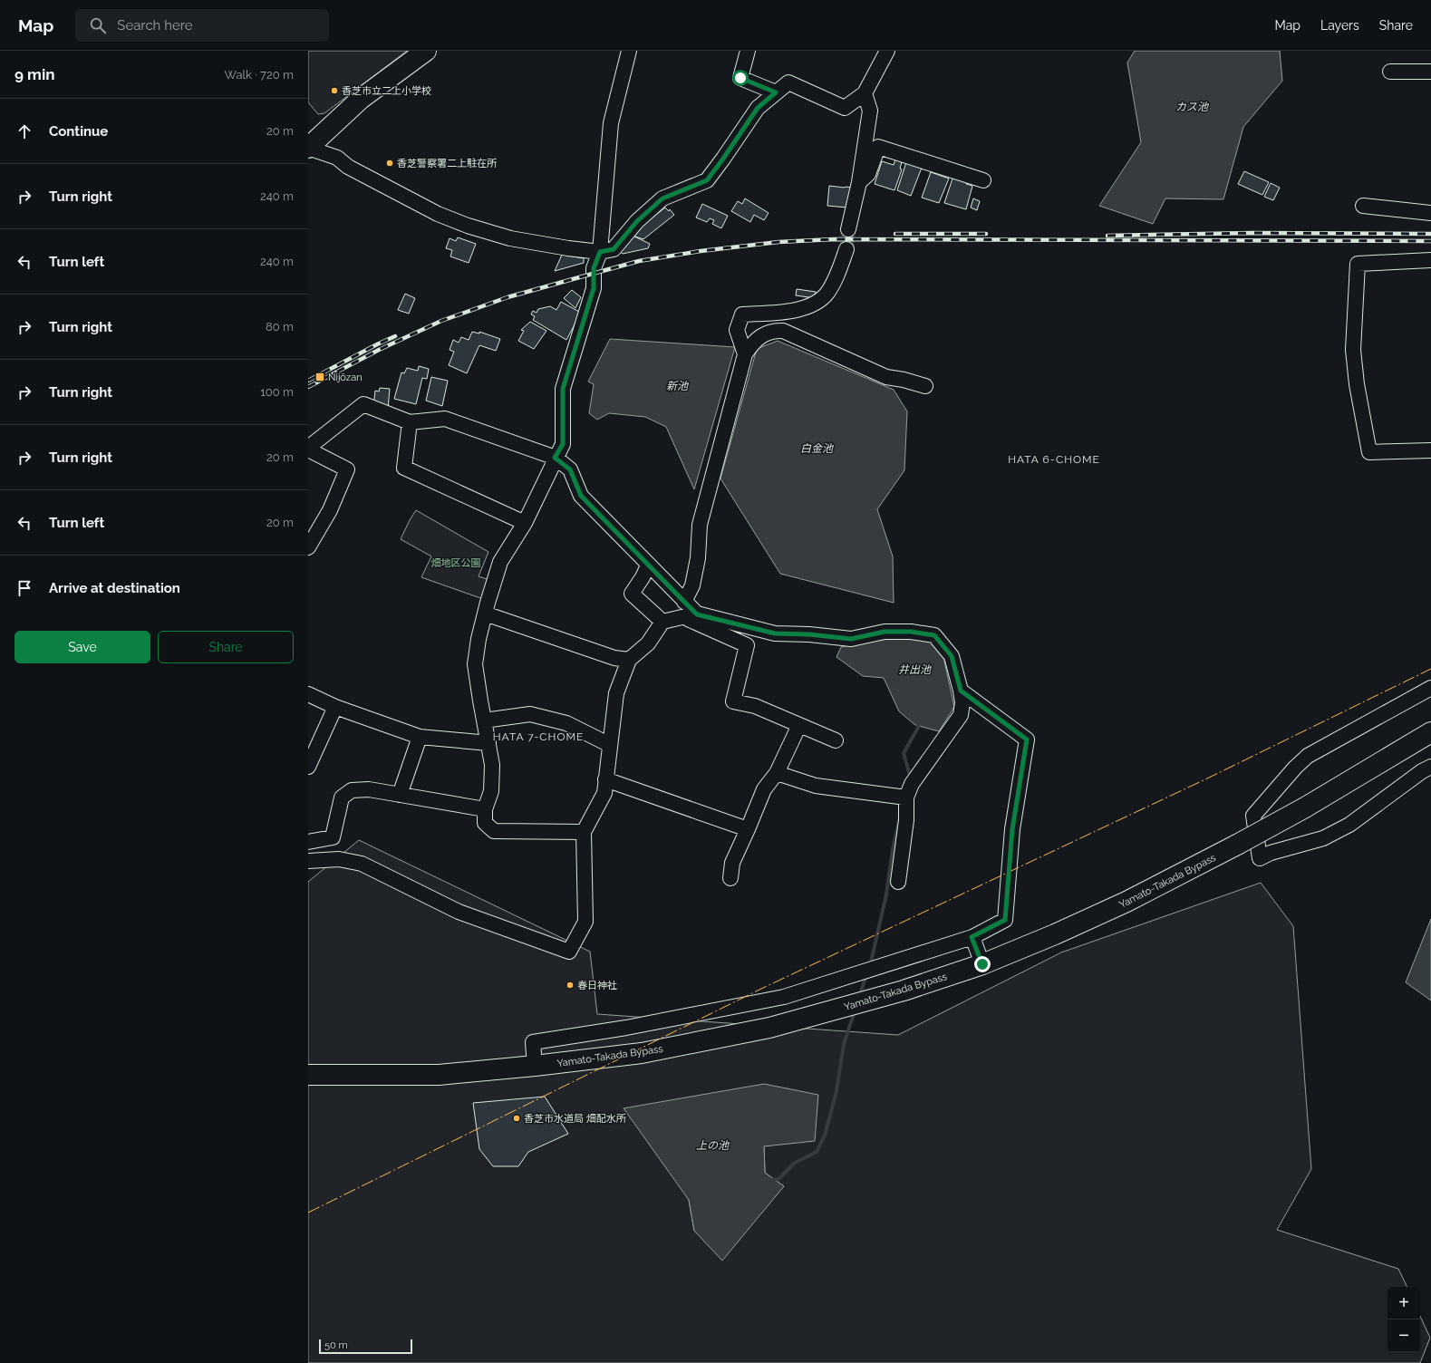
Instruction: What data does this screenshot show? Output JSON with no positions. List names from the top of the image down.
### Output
{
  "streets": {
    "highway": ["Yamato-Takada Bypass"]
  },
  "districts": ["HATA 6-CHOME", "HATA 7-CHOME"],
  "water": [
    "カス池",
    "新池",
    "白金池",
    "井出池",
    "上の池"
  ],
  "parks": ["畑地区公園"],
  "places": {
    "other": [
      "香芝市立二上小学校",
      "香芝警察署二上駐在所",
      "春日神社",
      "香芝市水道局 畑配水所"
    ],
    "transit": ["Nijōzan"]
  },
  "scale_bar": "50 m",
  "page": {
    "header": "Map",
    "search": "Search here",
    "nav": ["Map", "Layers", "Share"],
    "heading": ["9 min", "Walk · 720 m"],
    "list": [
      ["Continue", "20 m"],
      ["Turn right", "240 m"],
      ["Turn left", "240 m"],
      ["Turn right", "80 m"],
      ["Turn right", "100 m"],
      ["Turn right", "20 m"],
      ["Turn left", "20 m"],
      "Arrive at destination"
    ],
    "buttons": ["Save", "Share"],
    "map_buttons": ["+", "−"],
    "scale": "50 m"
  }
}
